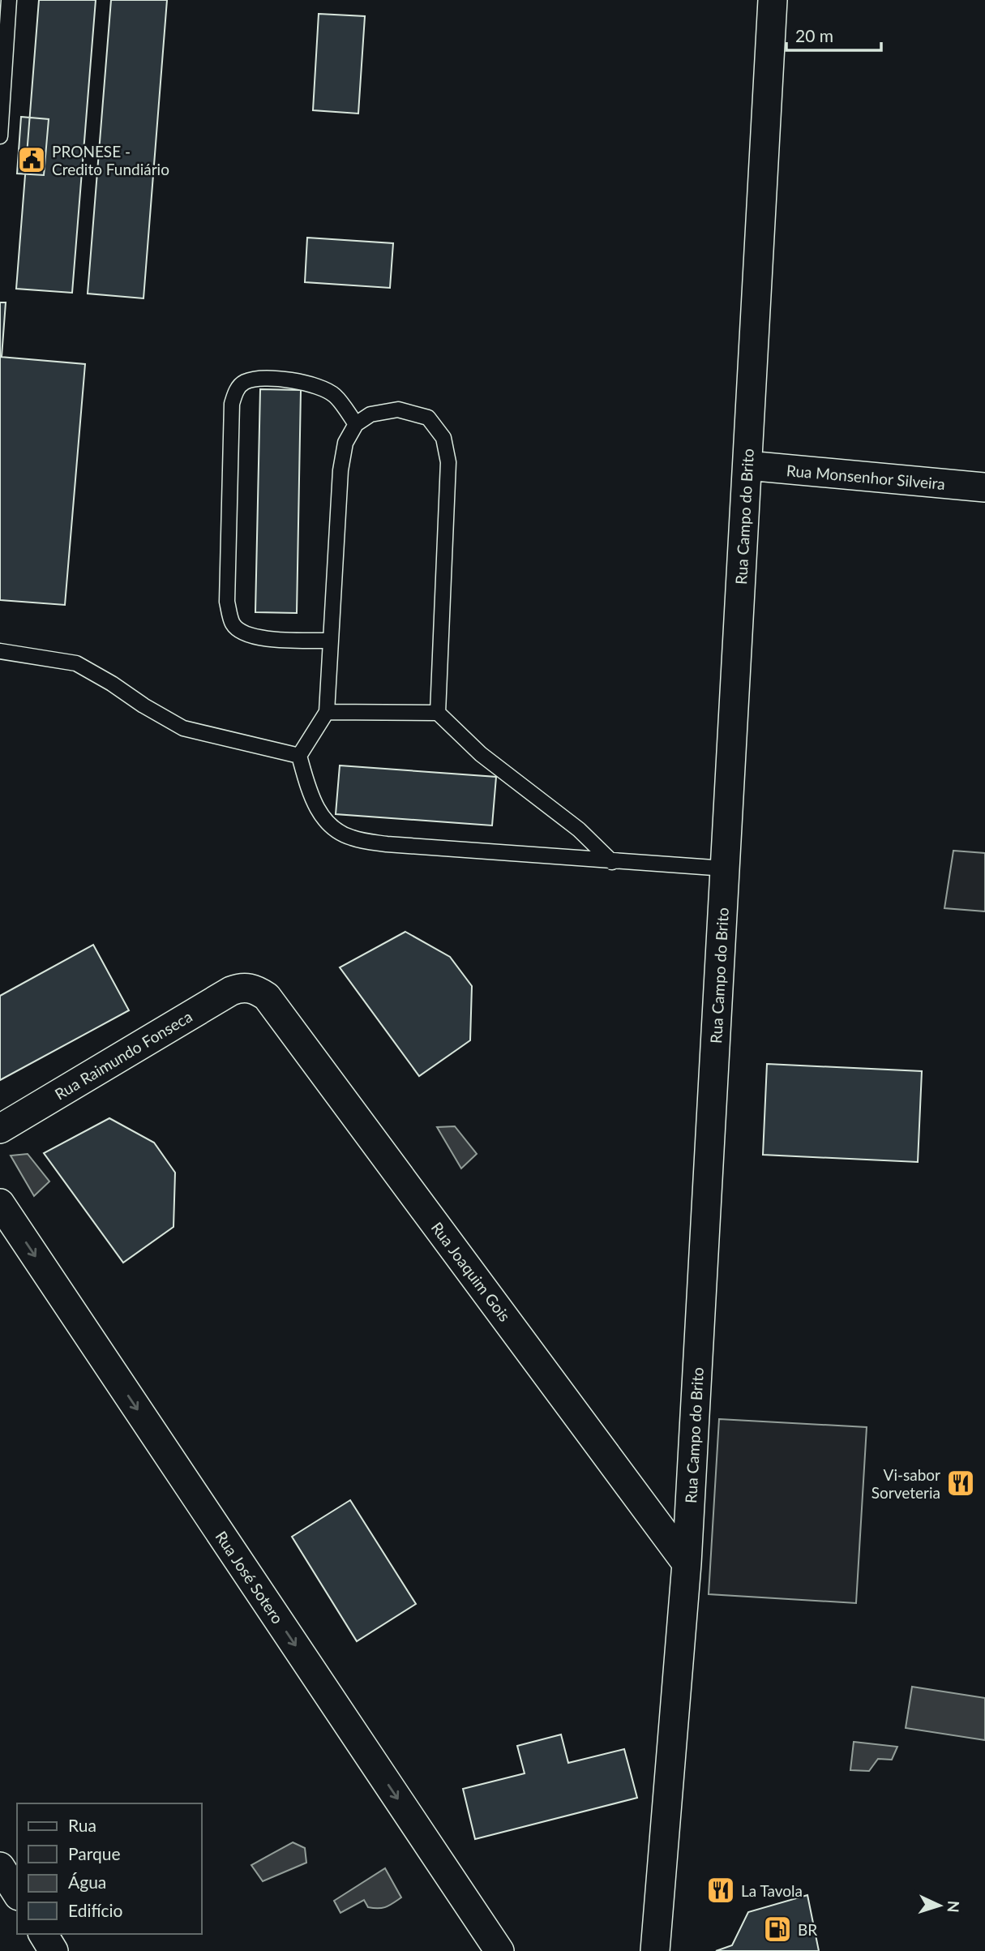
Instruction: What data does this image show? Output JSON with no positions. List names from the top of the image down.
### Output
{
  "streets": {
    "street": [
      "Rua Monsenhor Silveira",
      "Rua Campo do Brito",
      "Rua Raimundo Fonseca",
      "Rua Joaquim Gois",
      "Rua José Sotero"
    ]
  },
  "crossings": [
    ["Rua Monsenhor Silveira", "Rua Campo do Brito"],
    ["Rua Campo do Brito", "Rua Joaquim Gois"],
    ["Rua Raimundo Fonseca", "Rua Joaquim Gois"]
  ],
  "one_way": ["Rua José Sotero"],
  "places": {
    "public building": ["PRONESE - Credito Fundiário"],
    "restaurant": ["Vi-sabor Sorveteria", "La Tavola"],
    "fuel station": ["BR"]
  },
  "legend": [
    "Rua",
    "Parque",
    "Água",
    "Edifício"
  ],
  "scale_bar": "20 m",
  "north": "right"
}
